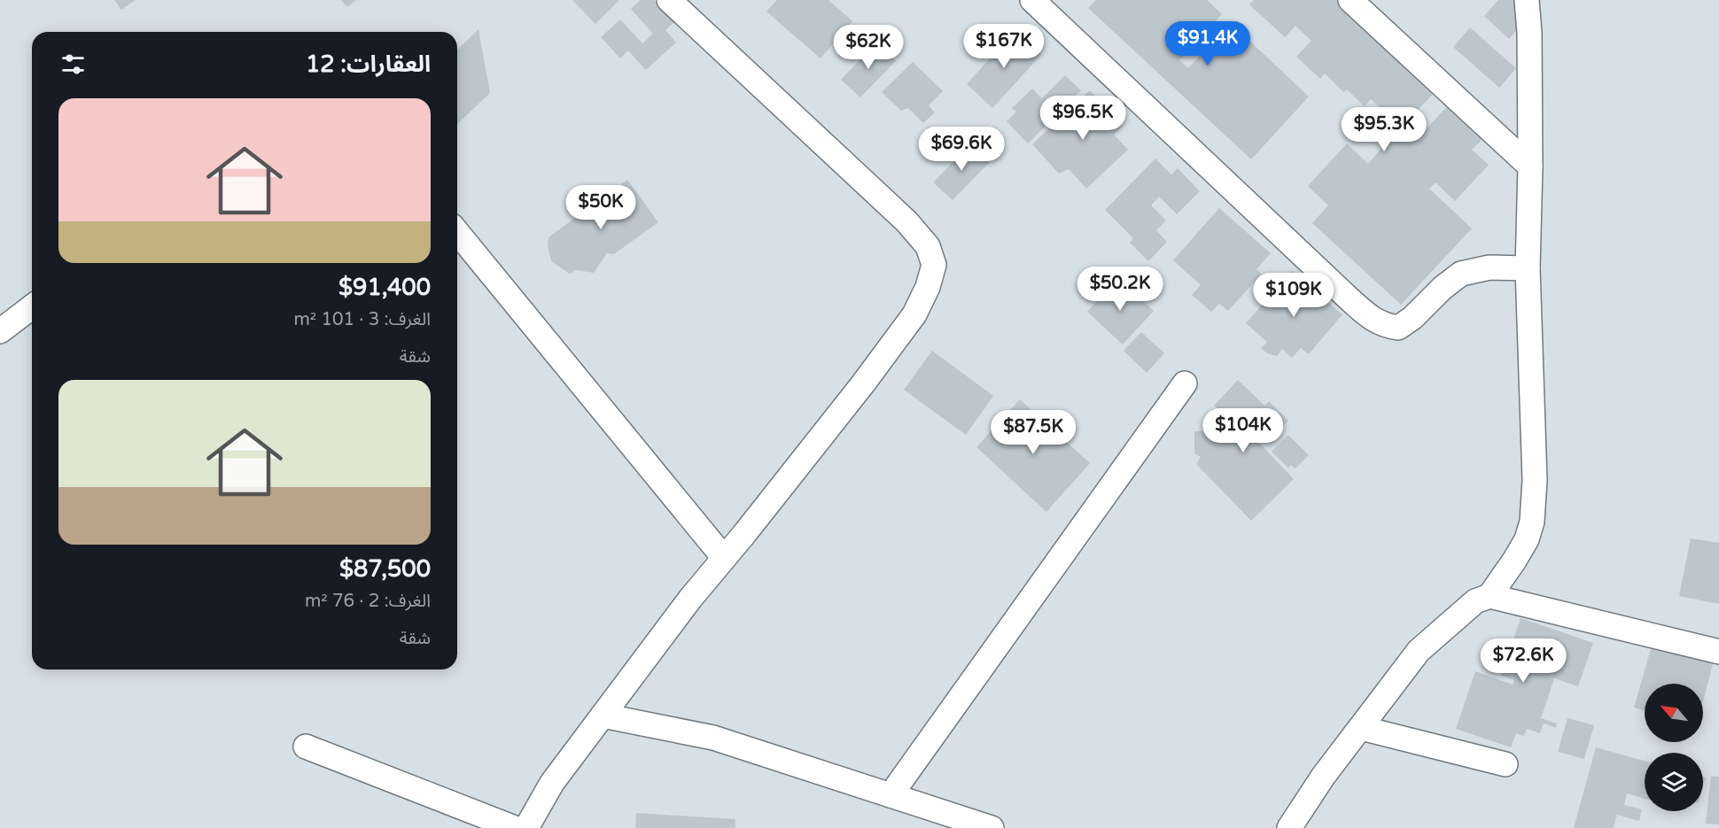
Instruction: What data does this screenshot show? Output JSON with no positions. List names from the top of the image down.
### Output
{
  "north": "top left",
  "page": {
    "price": [
      "$91.4K",
      "$167K",
      "$62K",
      "$96.5K",
      "$95.3K",
      "$69.6K",
      "$50K",
      "$50.2K",
      "$109K",
      "$104K",
      "$87.5K",
      "$72.6K"
    ],
    "heading": "العقارات: 12",
    "list": [
      {
        "name": "$91,400",
        "note": "الغرف: 3 · 101 m² · شقة"
      },
      {
        "name": "$87,500",
        "note": "الغرف: 2 · 76 m² · شقة"
      }
    ]
  }
}
